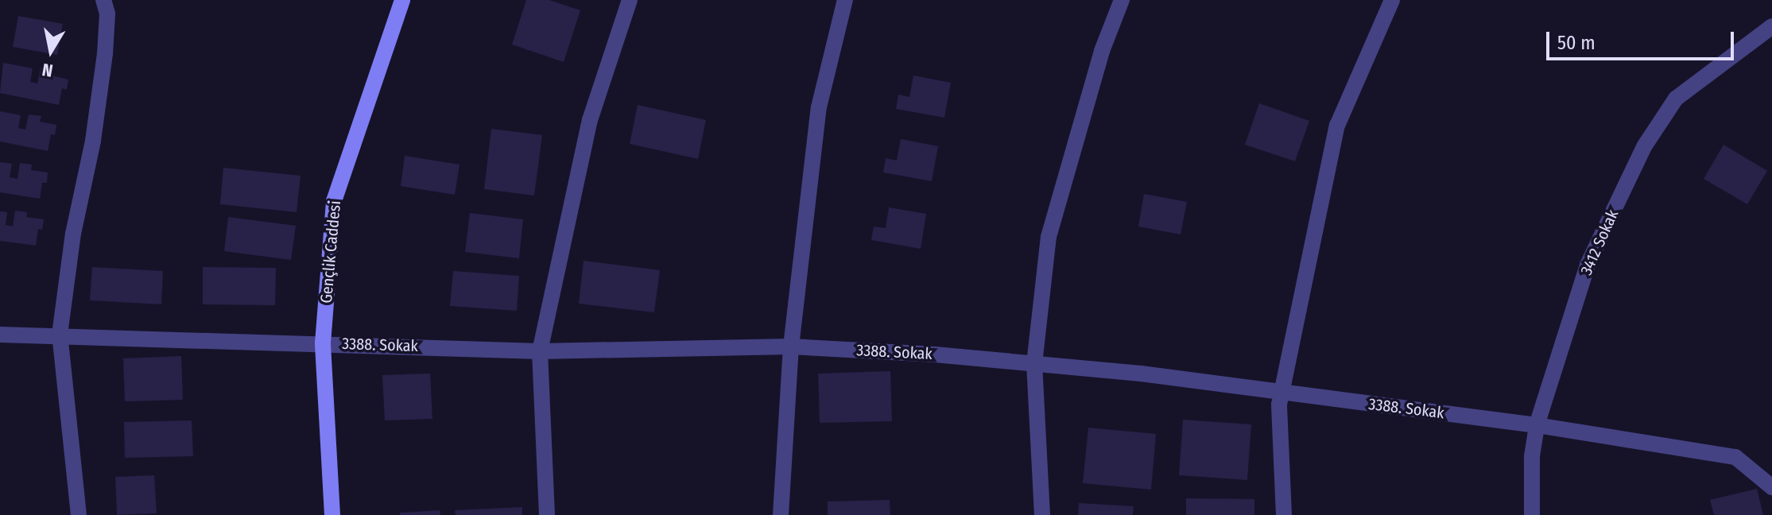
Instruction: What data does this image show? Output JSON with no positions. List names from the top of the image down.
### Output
{
  "streets": {
    "street": ["3412 Sokak", "Gençlik Caddesi", "3388. Sokak"]
  },
  "crossings": [
    ["3412 Sokak", "3388. Sokak"],
    ["Gençlik Caddesi", "3388. Sokak"]
  ],
  "scale_bar": "50 m",
  "north": "bottom"
}
